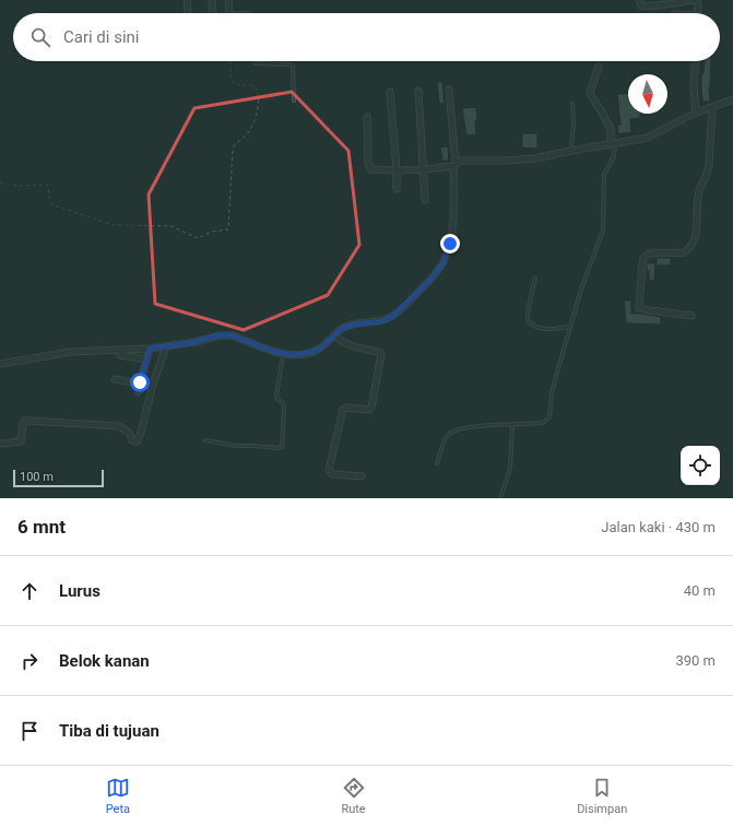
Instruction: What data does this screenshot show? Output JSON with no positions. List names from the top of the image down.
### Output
{
  "scale_bar": "100 m",
  "north": "bottom",
  "page": {
    "search": "Cari di sini",
    "scale": "100 m",
    "heading": ["6 mnt", "Jalan kaki · 430 m"],
    "list": [
      ["Lurus", "40 m"],
      ["Belok kanan", "390 m"],
      "Tiba di tujuan"
    ],
    "nav": ["Peta", "Rute", "Disimpan"]
  }
}
